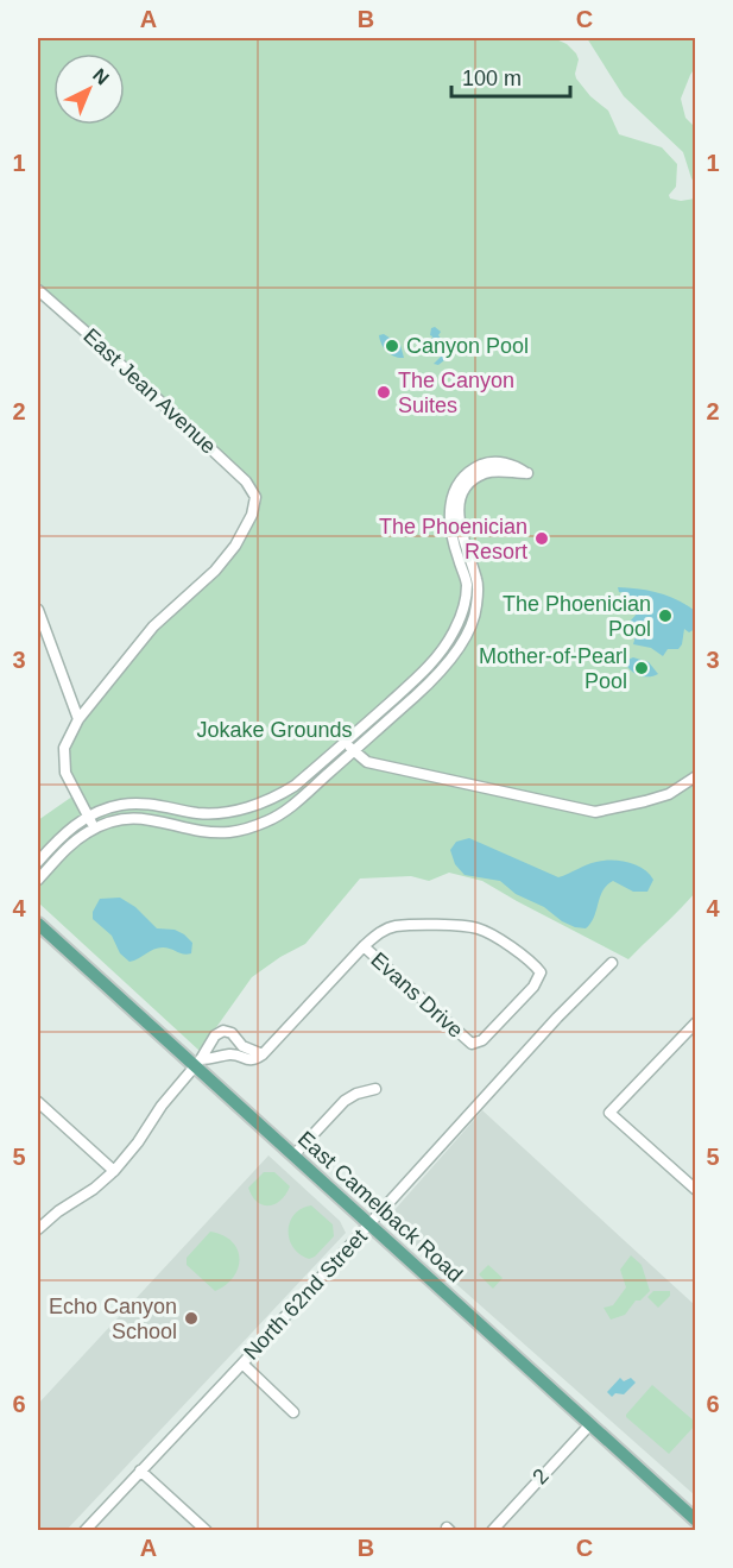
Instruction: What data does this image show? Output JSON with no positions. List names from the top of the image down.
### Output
{
  "streets": {
    "main road": ["East Camelback Road"],
    "street": [
      "East Jean Avenue",
      "Evans Drive",
      "North 62nd Street",
      "2"
    ]
  },
  "crossings": [
    ["East Camelback Road", "North 62nd Street"],
    ["East Camelback Road", "2"]
  ],
  "parks": ["Jokake Grounds"],
  "places": [
    "Canyon Pool",
    "The Canyon Suites",
    "The Phoenician Resort",
    "The Phoenician Pool",
    "Mother-of-Pearl Pool",
    "Echo Canyon School"
  ],
  "scale_bar": "100 m",
  "north": "top right",
  "grid": {
    "columns": ["A", "B", "C"],
    "rows": [
      "1",
      "2",
      "3",
      "4",
      "5",
      "6"
    ]
  }
}
